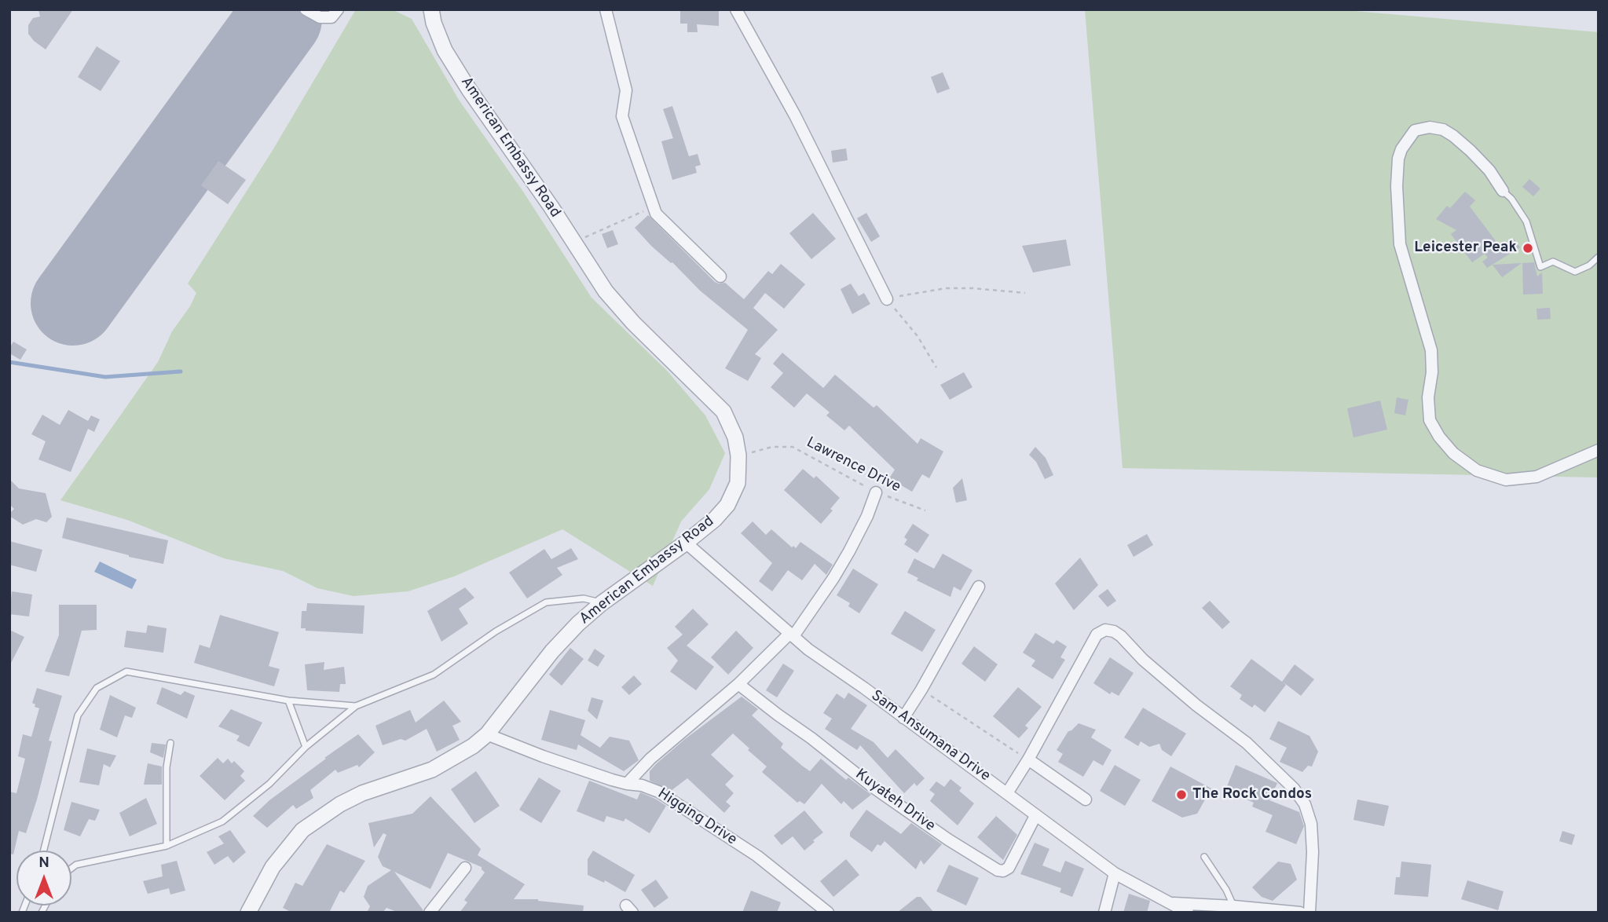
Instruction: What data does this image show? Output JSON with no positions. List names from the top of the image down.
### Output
{
  "streets": {
    "street": [
      "American Embassy Road",
      "Sam Ansumana Drive",
      "Kuyateh Drive",
      "Higging Drive"
    ],
    "path": ["Lawrence Drive"]
  },
  "crossings": [
    ["American Embassy Road", "Lawrence Drive"],
    ["American Embassy Road", "Sam Ansumana Drive"],
    ["American Embassy Road", "Higging Drive"],
    ["Sam Ansumana Drive", "Kuyateh Drive"]
  ],
  "places": ["Leicester Peak", "The Rock Condos"],
  "north": "top"
}
